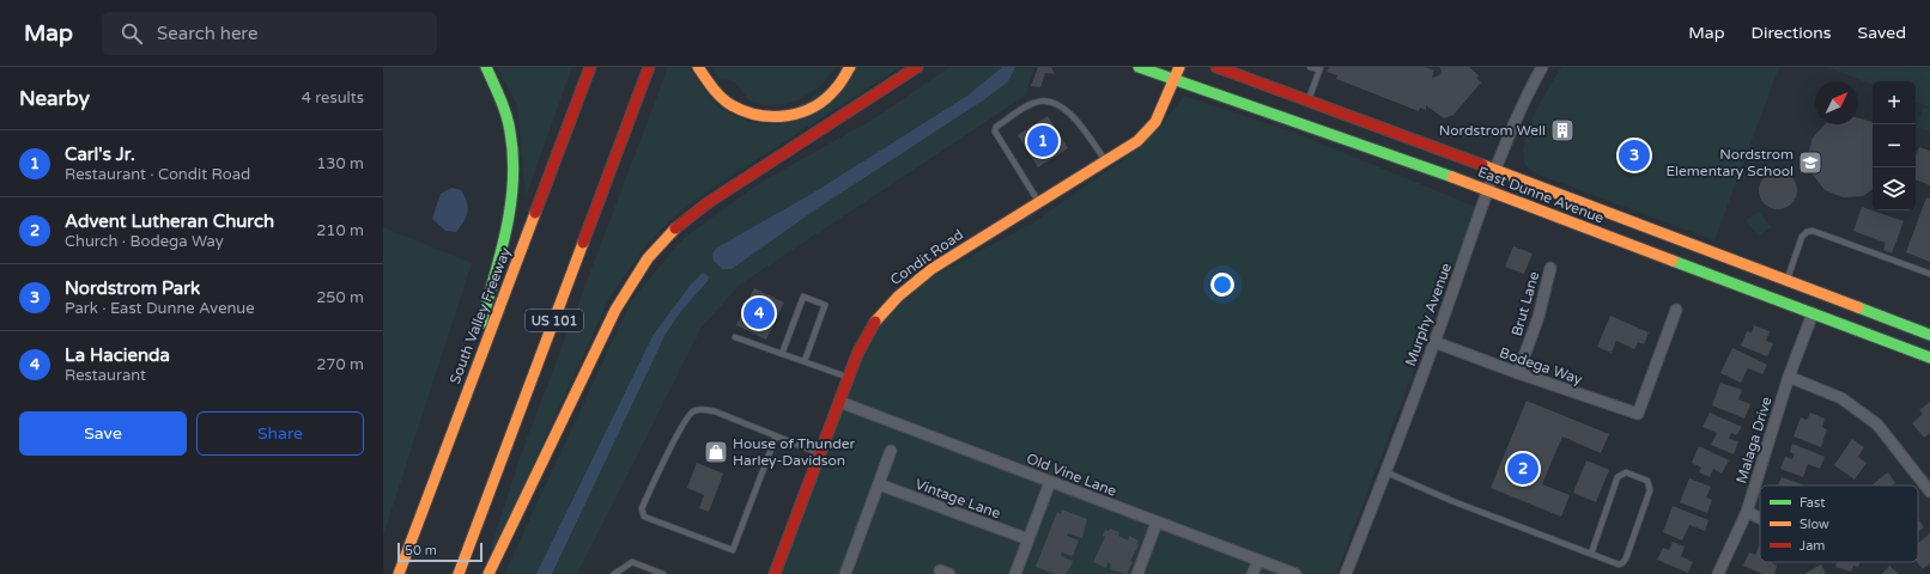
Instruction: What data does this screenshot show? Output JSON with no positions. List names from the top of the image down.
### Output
{
  "streets": {
    "main road": [
      "East Dunne Avenue",
      "Condit Road",
      "South Valley Freeway",
      "US 101"
    ],
    "street": [
      "Brut Lane",
      "Murphy Avenue",
      "Bodega Way",
      "Malaga Drive",
      "Old Vine Lane",
      "Vintage Lane"
    ]
  },
  "crossings": [
    ["East Dunne Avenue", "Condit Road"],
    ["East Dunne Avenue", "Murphy Avenue"],
    ["East Dunne Avenue", "Malaga Drive"],
    ["Condit Road", "Old Vine Lane"],
    ["Brut Lane", "Bodega Way"],
    ["Murphy Avenue", "Bodega Way"]
  ],
  "places": {
    "building": ["Nordstrom Well"],
    "school or university": ["Nordstrom Elementary School"],
    "shop": ["House of Thunder Harley-Davidson"]
  },
  "legend": ["Fast", "Slow", "Jam"],
  "scale_bar": "50 m",
  "north": "top right",
  "page": {
    "header": "Map",
    "search": "Search here",
    "nav": ["Map", "Directions", "Saved"],
    "heading": ["Nearby", "4 results"],
    "map_buttons": ["+", "−"],
    "pins": [
      "1",
      "3",
      "4",
      "2"
    ],
    "list": [
      {
        "mark": "1",
        "name": "Carl's Jr.",
        "note": "Restaurant · Condit Road",
        "value": "130 m"
      },
      {
        "mark": "2",
        "name": "Advent Lutheran Church",
        "note": "Church · Bodega Way",
        "value": "210 m"
      },
      {
        "mark": "3",
        "name": "Nordstrom Park",
        "note": "Park · East Dunne Avenue",
        "value": "250 m"
      },
      {
        "mark": "4",
        "name": "La Hacienda",
        "note": "Restaurant",
        "value": "270 m"
      }
    ],
    "buttons": ["Save", "Share"],
    "scale": "50 m"
  }
}
